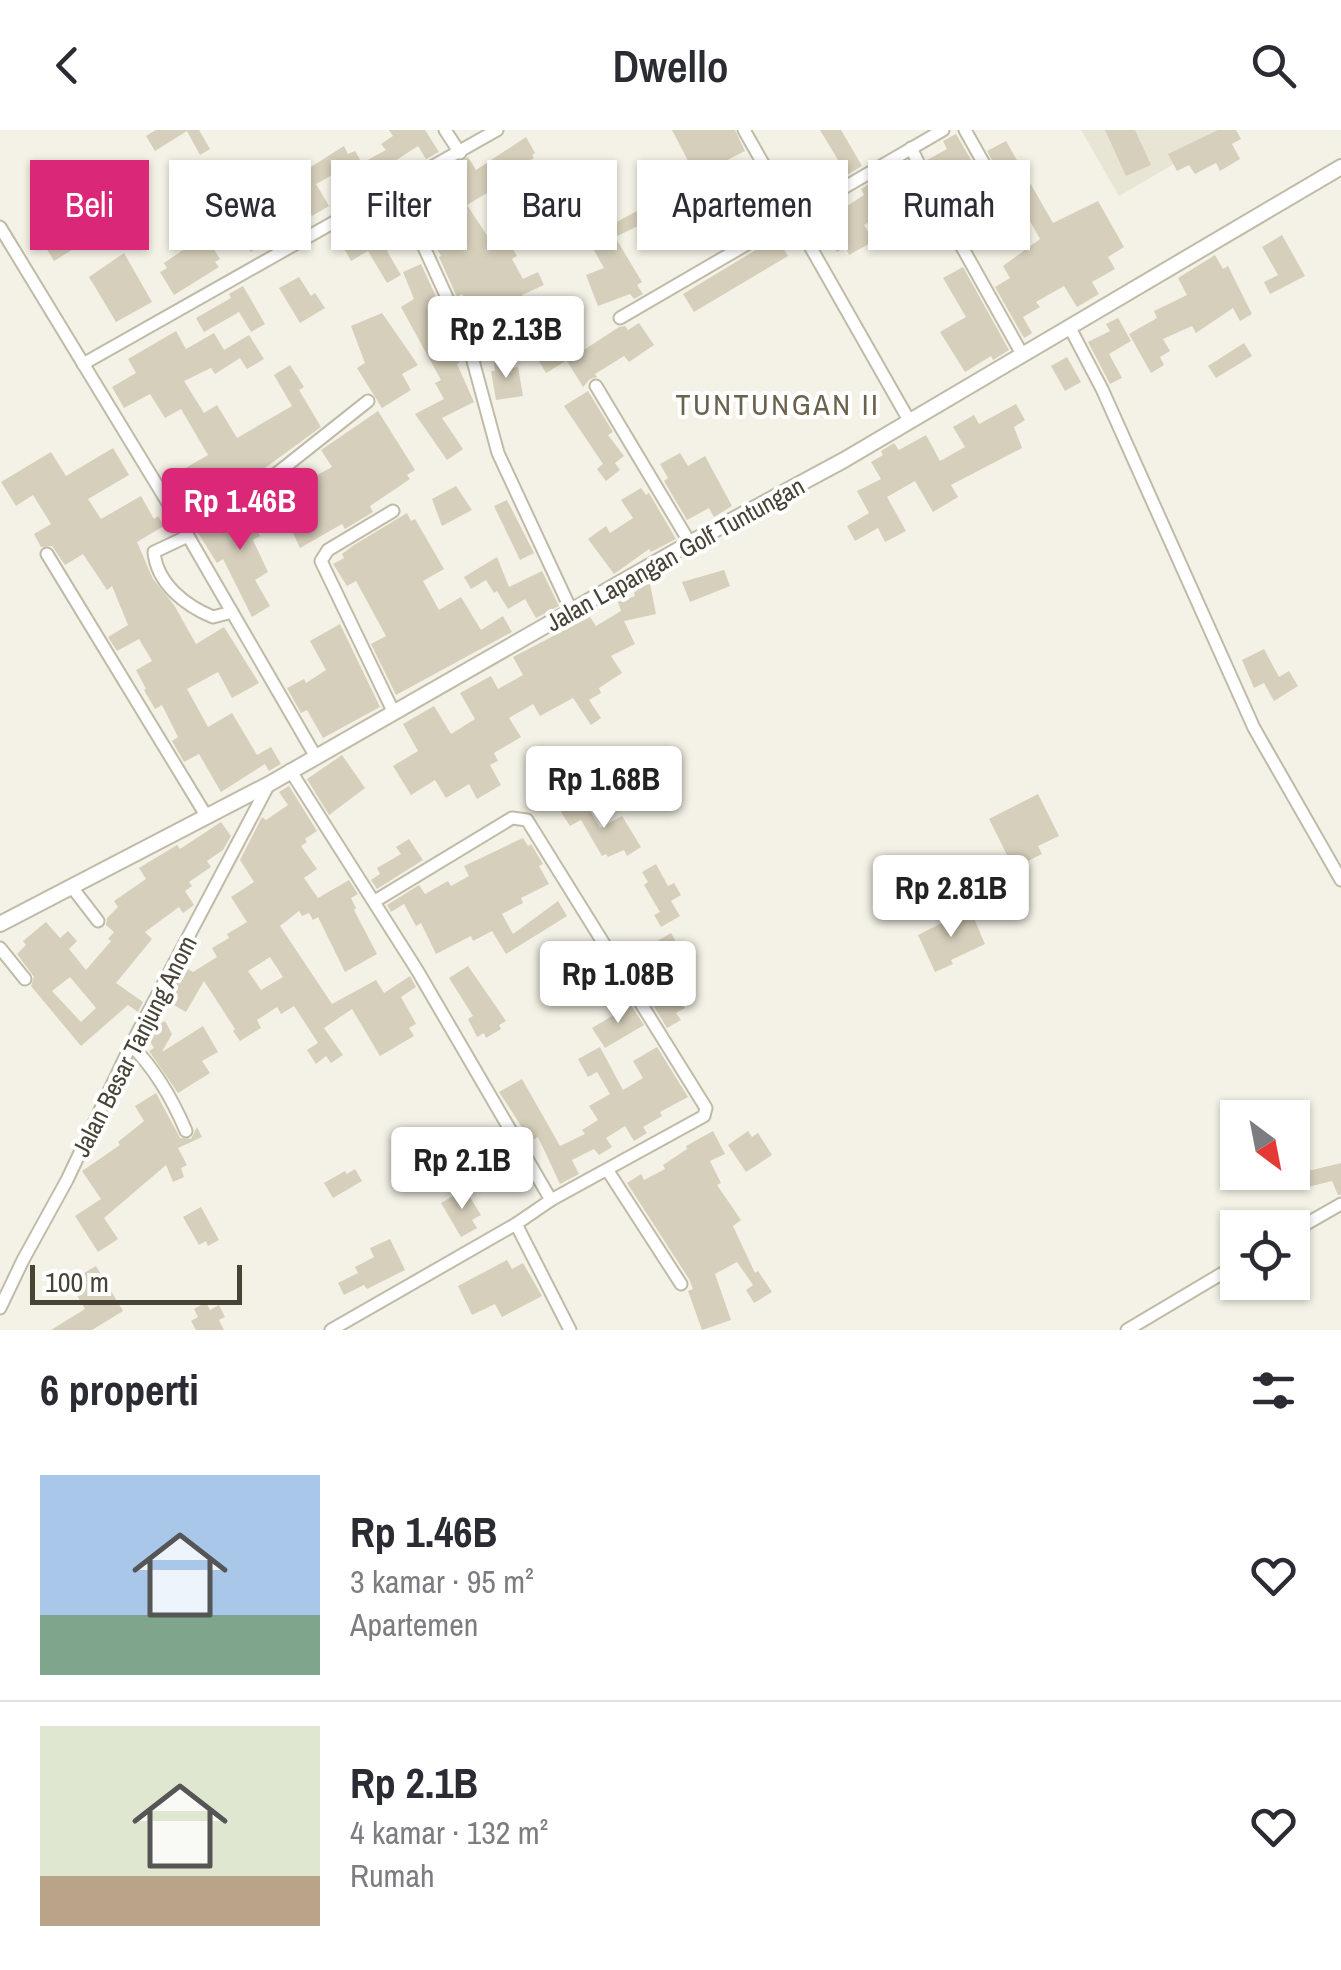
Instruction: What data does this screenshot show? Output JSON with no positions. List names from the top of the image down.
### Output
{
  "streets": {
    "street": ["Jalan Lapangan Golf Tuntungan", "Jalan Besar Tanjung Anom"]
  },
  "crossings": [
    ["Jalan Lapangan Golf Tuntungan", "Jalan Besar Tanjung Anom"]
  ],
  "districts": ["TUNTUNGAN II"],
  "scale_bar": "100 m",
  "north": "bottom right",
  "page": {
    "header": "Dwello",
    "chip": [
      "Beli",
      "Sewa",
      "Filter",
      "Baru",
      "Apartemen",
      "Rumah"
    ],
    "price": [
      "Rp 2.13B",
      "Rp 1.46B",
      "Rp 1.68B",
      "Rp 2.81B",
      "Rp 1.08B",
      "Rp 2.1B"
    ],
    "scale": "100 m",
    "heading": "6 properti",
    "list": [
      {
        "name": "Rp 1.46B",
        "note": "3 kamar · 95 m² · Apartemen"
      },
      {
        "name": "Rp 2.1B",
        "note": "4 kamar · 132 m² · Rumah"
      }
    ]
  }
}
